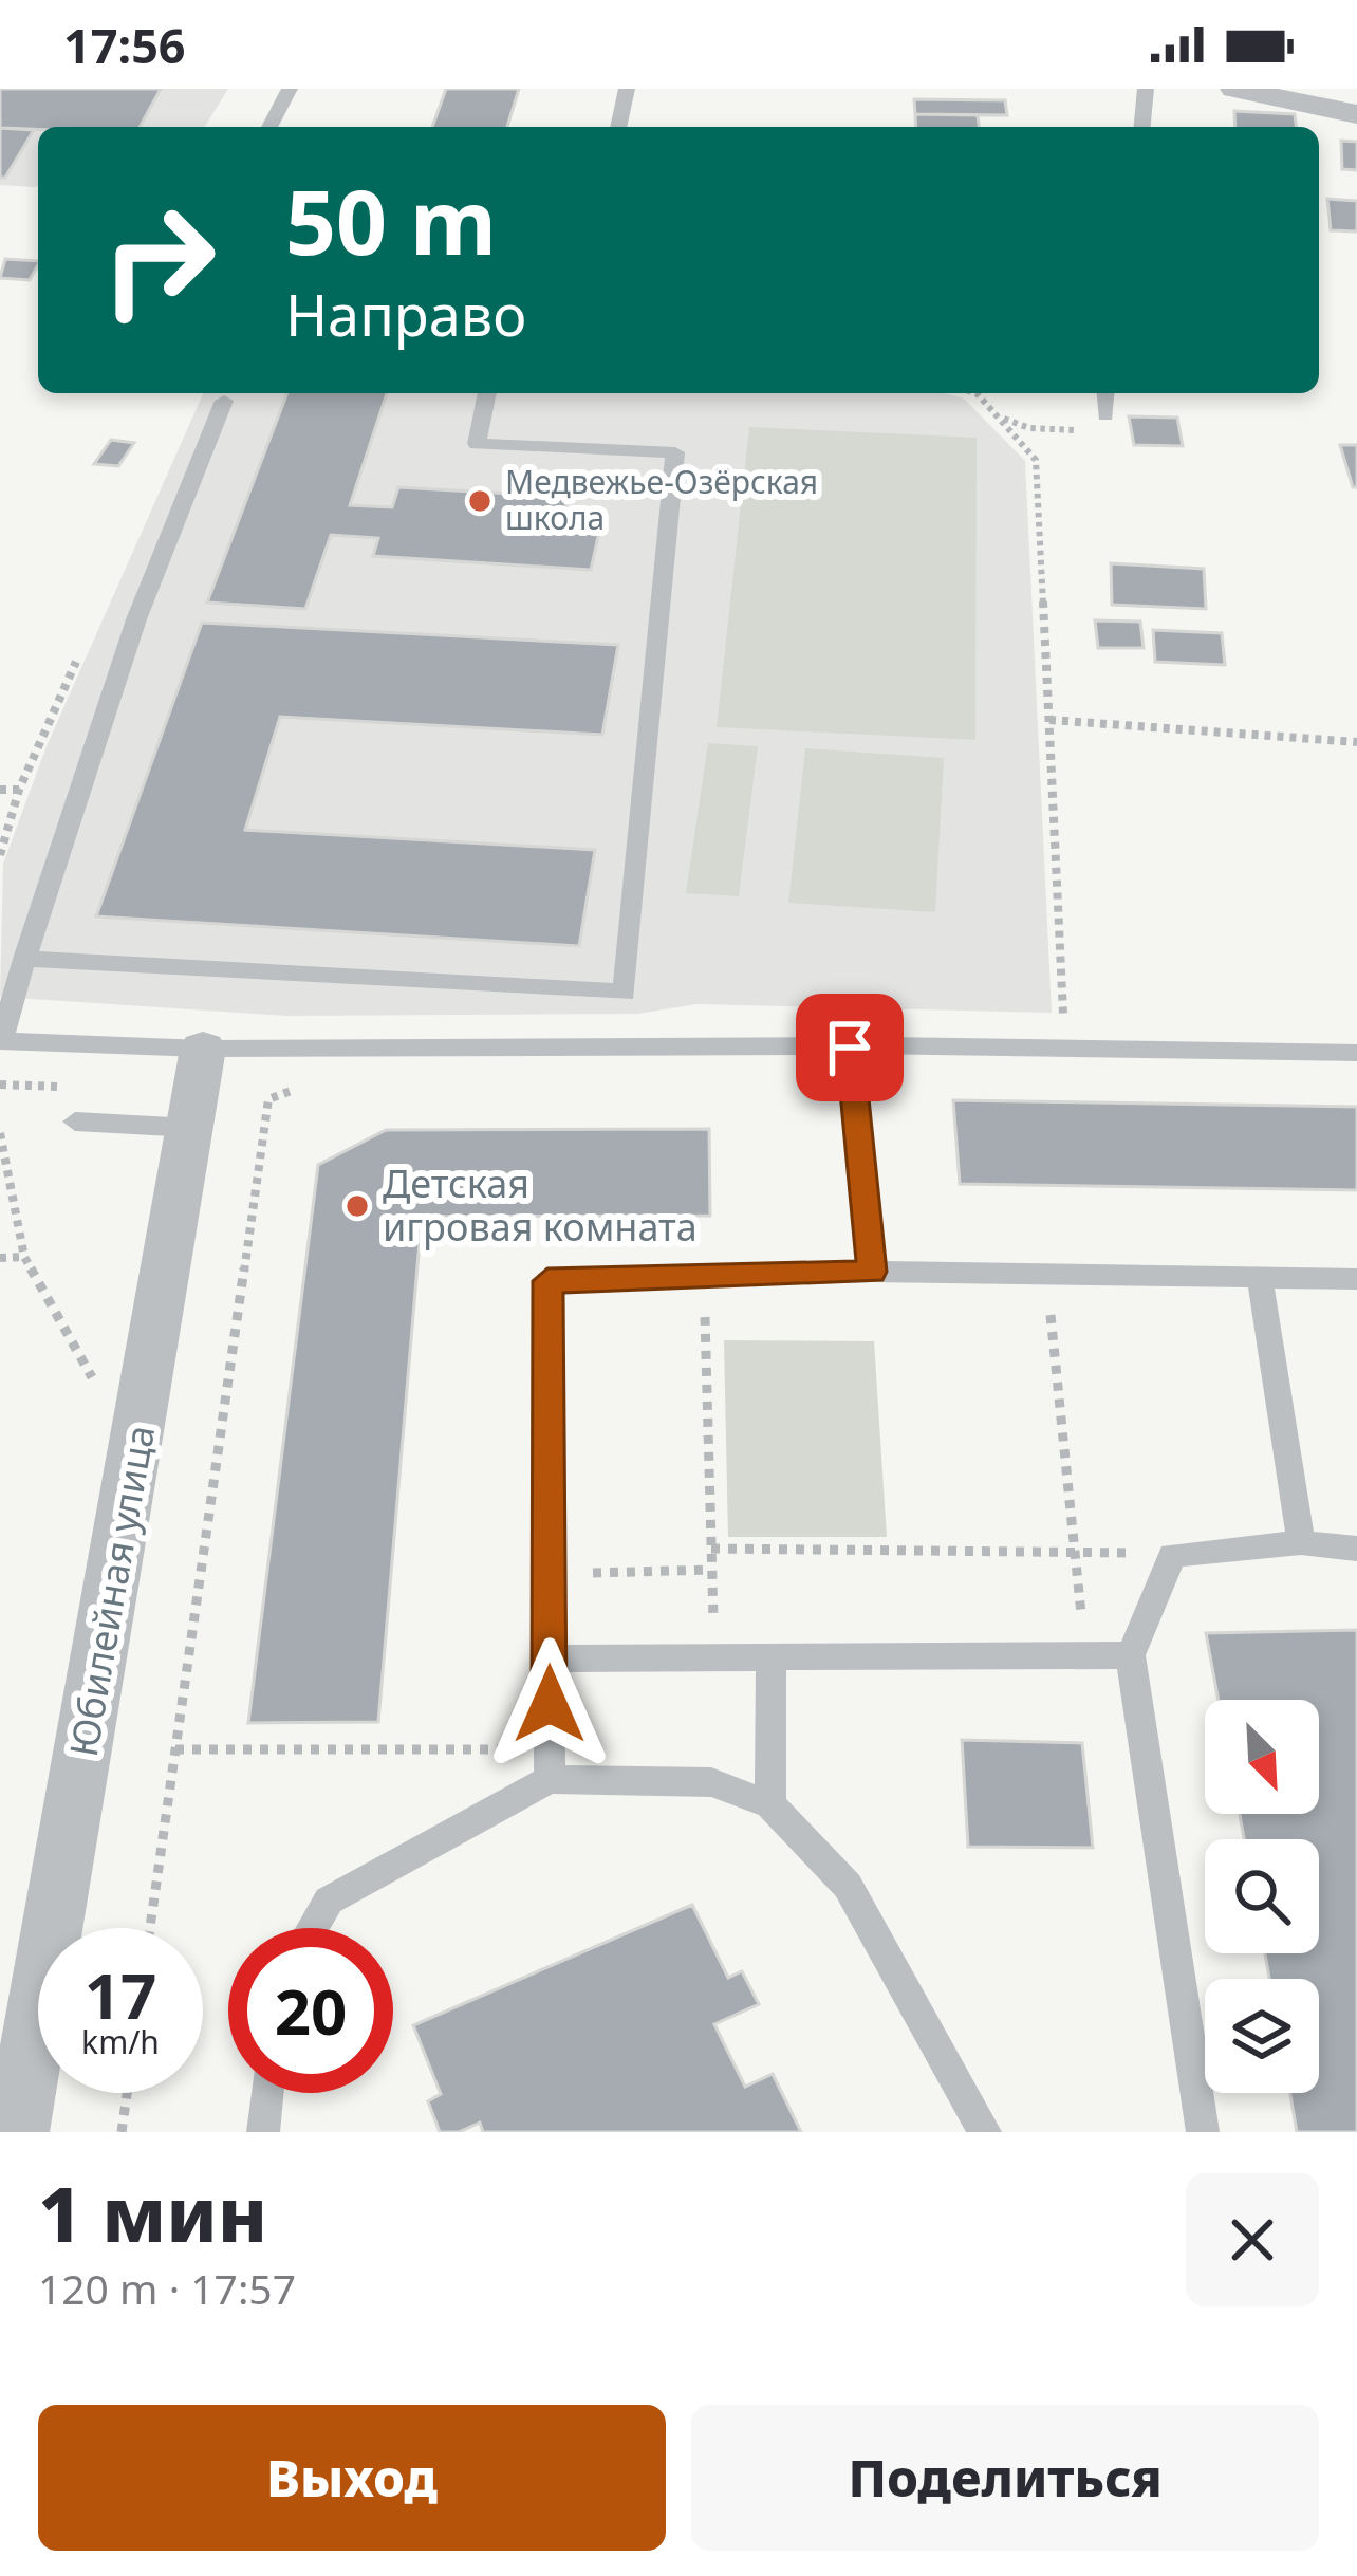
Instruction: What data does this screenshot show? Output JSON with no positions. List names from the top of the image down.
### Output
{
  "streets": {
    "street": ["Юбилейная улица"]
  },
  "places": ["Медвежье-Озёрская школа", "Детская игровая комната"],
  "north": "bottom right",
  "page": {
    "status": "17:56",
    "turn": ["50 m", "Направо"],
    "speed": "17 km/h",
    "limit": "20",
    "heading": ["1 мин", "120 m · 17:57"],
    "buttons": ["Выход", "Поделиться"]
  }
}
